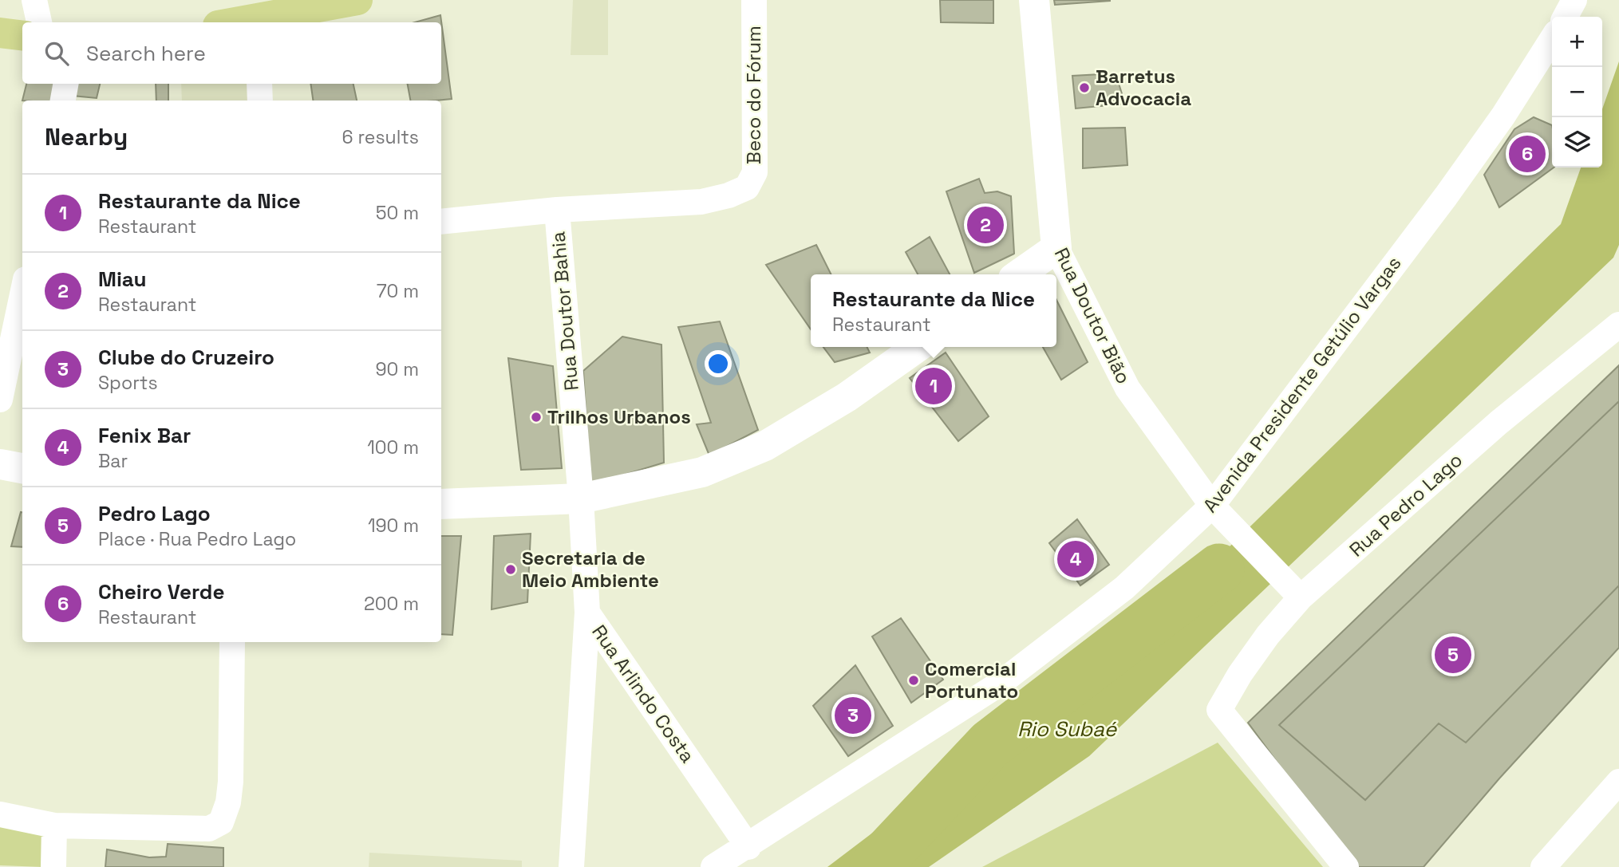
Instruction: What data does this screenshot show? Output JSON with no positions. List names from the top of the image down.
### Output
{
  "streets": {
    "street": [
      "Beco do Fórum",
      "Rua Doutor Bahia",
      "Rua Doutor Bião",
      "Avenida Presidente Getúlio Vargas",
      "Rua Pedro Lago",
      "Rua Arlindo Costa"
    ]
  },
  "crossings": [
    ["Beco do Fórum", "Rua Doutor Bahia"],
    ["Rua Doutor Bahia", "Rua Arlindo Costa"],
    ["Rua Doutor Bião", "Avenida Presidente Getúlio Vargas"],
    ["Rua Doutor Bião", "Rua Pedro Lago"],
    ["Avenida Presidente Getúlio Vargas", "Rua Arlindo Costa"]
  ],
  "water": ["Rio Subaé"],
  "places": [
    "Barretus Advocacia",
    "Trilhos Urbanos",
    "Secretaria de Meio Ambiente",
    "Comercial Portunato"
  ],
  "page": {
    "map_buttons": ["+", "−"],
    "search": "Search here",
    "heading": ["Nearby", "6 results"],
    "pins": [
      "6",
      "2",
      "1",
      "4",
      "5",
      "3"
    ],
    "list": [
      {
        "mark": "1",
        "name": "Restaurante da Nice",
        "note": "Restaurant",
        "value": "50 m"
      },
      {
        "mark": "2",
        "name": "Miau",
        "note": "Restaurant",
        "value": "70 m"
      },
      {
        "mark": "3",
        "name": "Clube do Cruzeiro",
        "note": "Sports",
        "value": "90 m"
      },
      {
        "mark": "4",
        "name": "Fenix Bar",
        "note": "Bar",
        "value": "100 m"
      },
      {
        "mark": "5",
        "name": "Pedro Lago",
        "note": "Place · Rua Pedro Lago",
        "value": "190 m"
      },
      {
        "mark": "6",
        "name": "Cheiro Verde",
        "note": "Restaurant",
        "value": "200 m"
      }
    ],
    "popup": ["Restaurante da Nice", "Restaurant"]
  }
}
